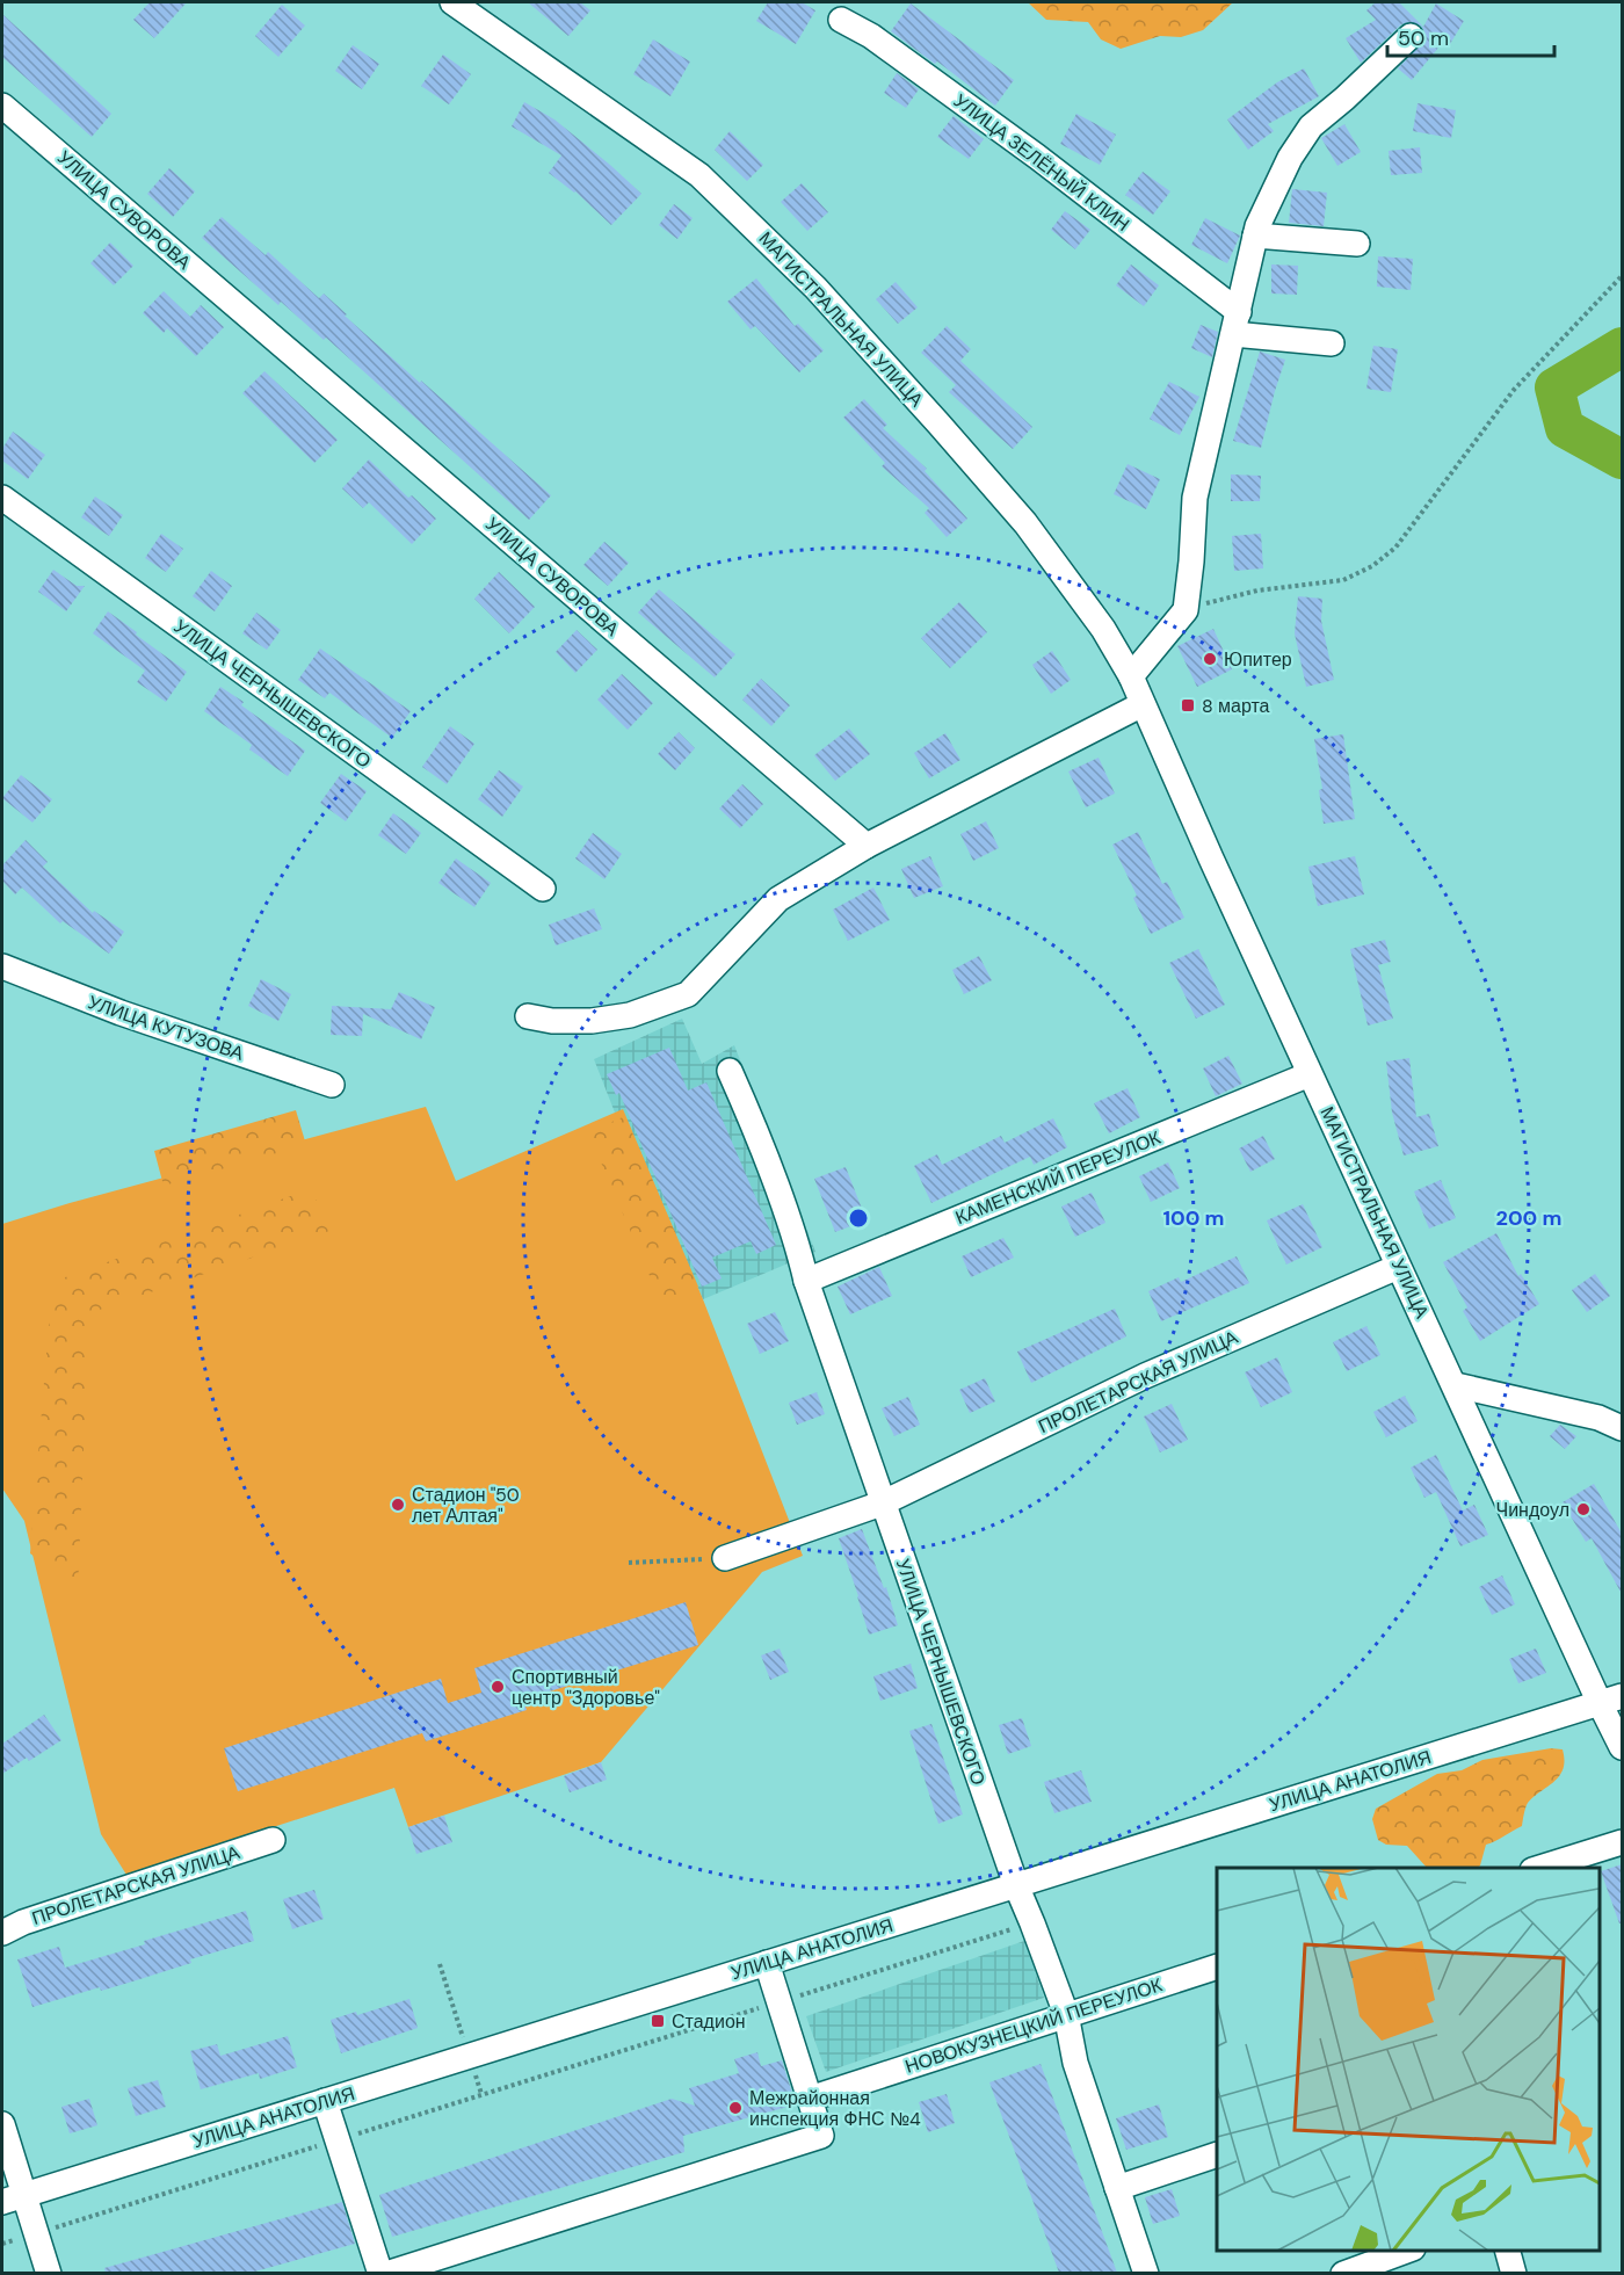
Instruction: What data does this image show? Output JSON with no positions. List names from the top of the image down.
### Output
{
  "streets": {
    "street": [
      "УЛИЦА ЗЕЛЁНЫЙ КЛИН",
      "УЛИЦА СУВОРОВА",
      "МАГИСТРАЛЬНАЯ УЛИЦА",
      "УЛИЦА ЧЕРНЫШЕВСКОГО",
      "УЛИЦА КУТУЗОВА",
      "КАМЕНСКИЙ ПЕРЕУЛОК",
      "ПРОЛЕТАРСКАЯ УЛИЦА",
      "УЛИЦА АНАТОЛИЯ",
      "НОВОКУЗНЕЦКИЙ ПЕРЕУЛОК"
    ]
  },
  "crossings": [
    ["МАГИСТРАЛЬНАЯ УЛИЦА", "КАМЕНСКИЙ ПЕРЕУЛОК"],
    ["МАГИСТРАЛЬНАЯ УЛИЦА", "ПРОЛЕТАРСКАЯ УЛИЦА"],
    ["МАГИСТРАЛЬНАЯ УЛИЦА", "УЛИЦА АНАТОЛИЯ"],
    ["УЛИЦА ЧЕРНЫШЕВСКОГО", "КАМЕНСКИЙ ПЕРЕУЛОК"],
    ["УЛИЦА ЧЕРНЫШЕВСКОГО", "ПРОЛЕТАРСКАЯ УЛИЦА"],
    ["УЛИЦА ЧЕРНЫШЕВСКОГО", "УЛИЦА АНАТОЛИЯ"],
    ["УЛИЦА ЧЕРНЫШЕВСКОГО", "НОВОКУЗНЕЦКИЙ ПЕРЕУЛОК"]
  ],
  "places": {
    "other": [
      "Юпитер",
      "Стадион \"50 лет Алтая\"",
      "Чиндоул",
      "Спортивный центр \"Здоровье\"",
      "Межрайонная инспекция ФНС №4"
    ],
    "transit": ["8 марта", "Стадион"]
  },
  "scale_bar": "50 m",
  "rings": ["100 m", "200 m"]
}
